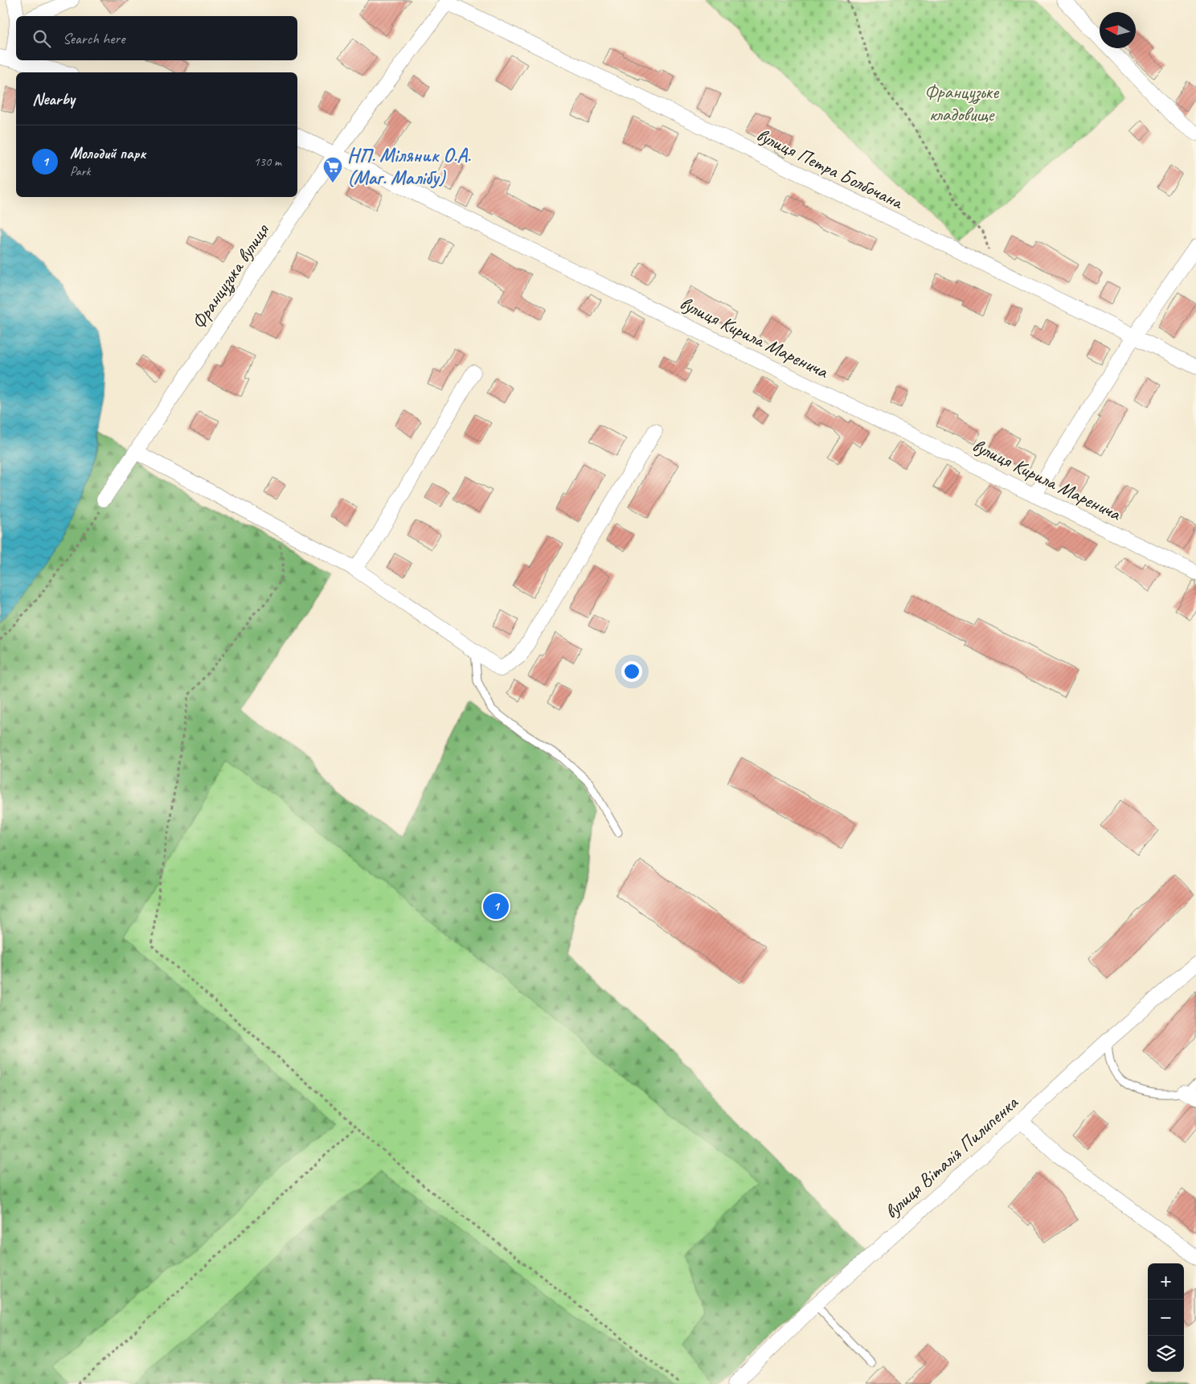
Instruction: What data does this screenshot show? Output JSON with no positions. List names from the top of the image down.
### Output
{
  "streets": {
    "street": [
      "вулиця Петра Болбочана",
      "Французька вулиця",
      "вулиця Кирила Маренича",
      "вулиця Віталія Пилипенка"
    ]
  },
  "crossings": [
    ["вулиця Петра Болбочана", "Французька вулиця"],
    ["Французька вулиця", "вулиця Кирила Маренича"]
  ],
  "parks": ["Французьке кладовище"],
  "places": {
    "supermarket": ["НП. Міляник О.А. (Маг. Малібу)"]
  },
  "north": "left",
  "page": {
    "search": "Search here",
    "heading": "Nearby",
    "list": [
      {
        "mark": "1",
        "name": "Молодий парк",
        "note": "Park",
        "value": "130 m"
      }
    ],
    "pins": "1",
    "map_buttons": ["+", "−"]
  }
}
